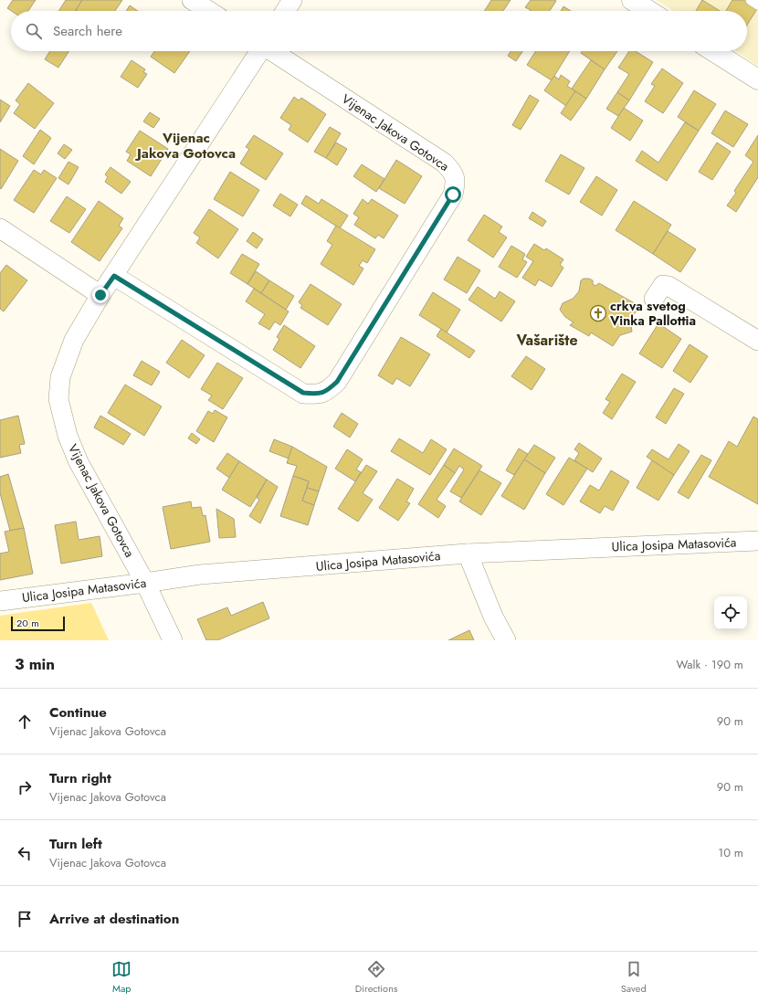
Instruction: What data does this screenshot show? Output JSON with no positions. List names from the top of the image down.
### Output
{
  "streets": {
    "street": ["Vijenac Jakova Gotovca", "Ulica Josipa Matasovića"]
  },
  "crossings": [
    ["Vijenac Jakova Gotovca", "Ulica Josipa Matasovića"]
  ],
  "districts": ["Vijenac Jakova Gotovca", "Vašarište"],
  "places": {
    "church": ["crkva svetog Vinka Pallottia"]
  },
  "scale_bar": "20 m",
  "page": {
    "search": "Search here",
    "scale": "20 m",
    "heading": ["3 min", "Walk · 190 m"],
    "list": [
      ["Continue", "Vijenac Jakova Gotovca", "90 m"],
      ["Turn right", "Vijenac Jakova Gotovca", "90 m"],
      ["Turn left", "Vijenac Jakova Gotovca", "10 m"],
      "Arrive at destination"
    ],
    "nav": ["Map", "Directions", "Saved"]
  }
}
